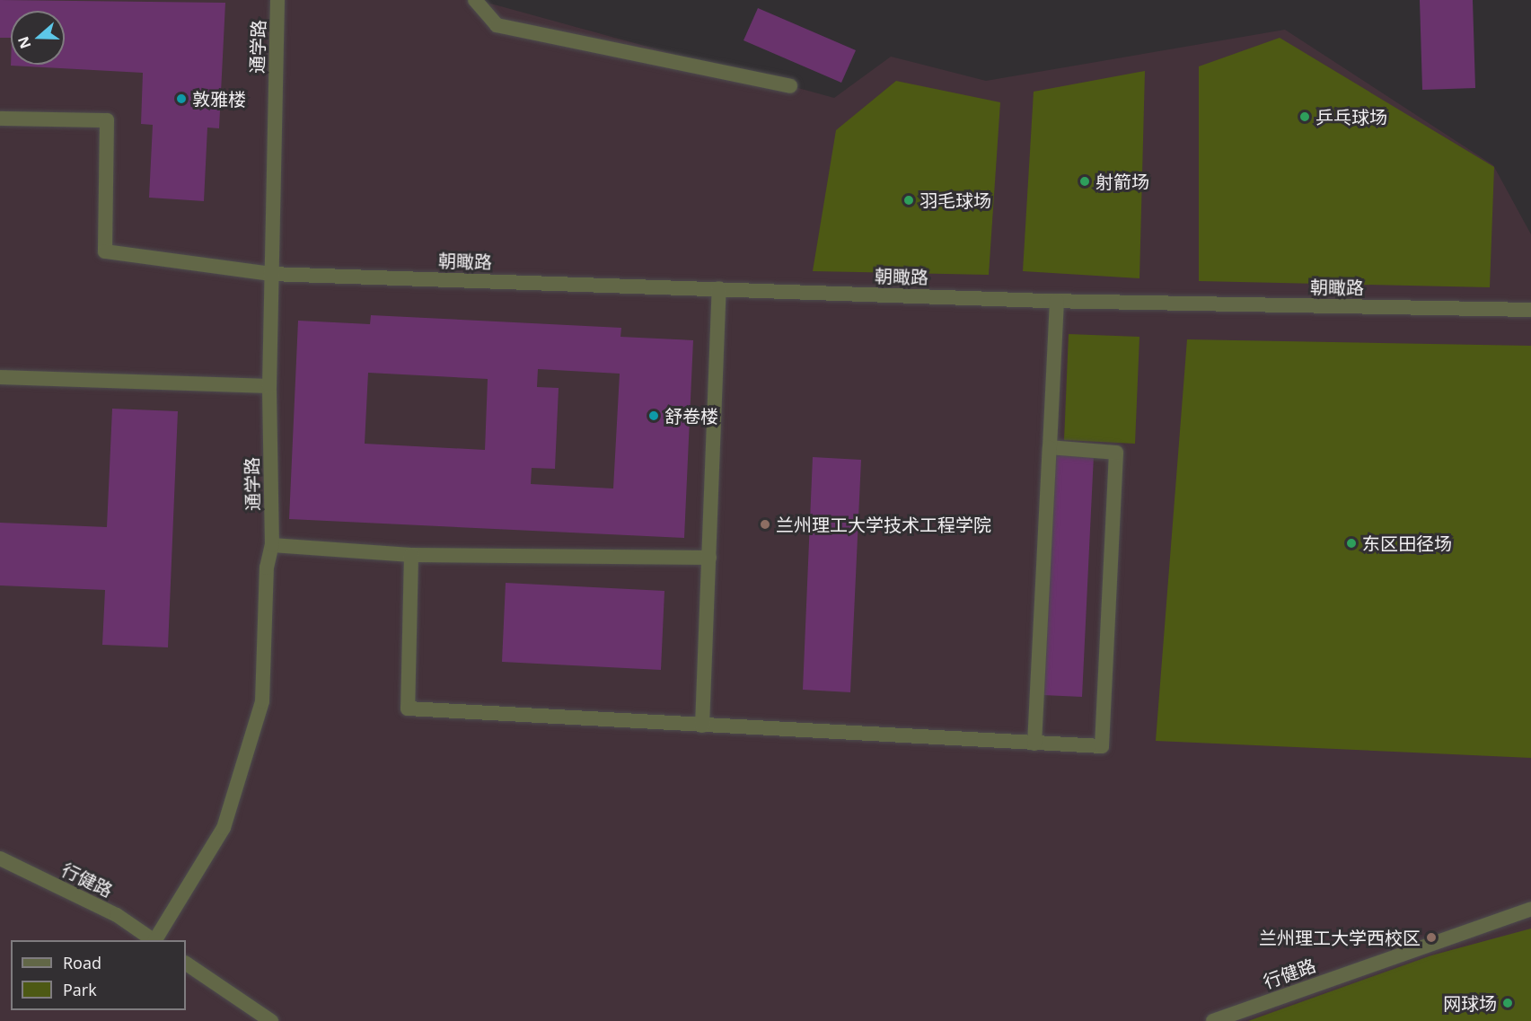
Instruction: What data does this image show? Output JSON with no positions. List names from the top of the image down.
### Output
{
  "streets": {
    "street": ["通学路", "朝瞰路", "行健路"]
  },
  "crossings": [
    ["通学路", "朝瞰路"]
  ],
  "places": [
    "敦雅楼",
    "乒乓球场",
    "射箭场",
    "羽毛球场",
    "舒卷楼",
    "兰州理工大学技术工程学院",
    "东区田径场",
    "兰州理工大学西校区",
    "网球场"
  ],
  "legend": ["Road", "Park"],
  "north": "left"
}
